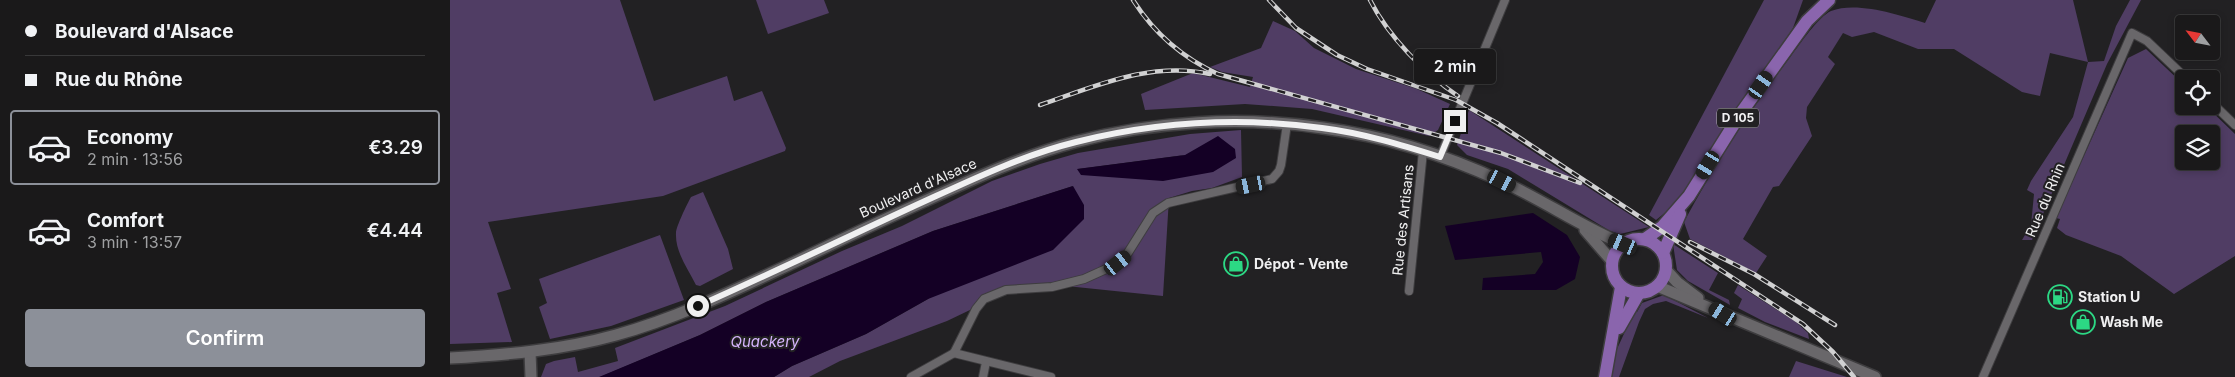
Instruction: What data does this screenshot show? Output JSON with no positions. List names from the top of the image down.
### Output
{
  "streets": {
    "main road": ["D 105"],
    "street": ["Boulevard d'Alsace", "Rue du Rhin", "Rue des Artisans"]
  },
  "crossings": [
    ["D 105", "Boulevard d'Alsace"],
    ["Boulevard d'Alsace", "Rue des Artisans"]
  ],
  "water": ["Quackery"],
  "places": {
    "shop": ["Dépot - Vente", "Wash Me"],
    "fuel station": ["Station U"]
  },
  "north": "top left",
  "page": {
    "banner": ["Boulevard d'Alsace", "Rue du Rhône"],
    "bubble": "2 min",
    "list": [
      {
        "name": "Economy",
        "note": "2 min · 13:56",
        "value": "€3.29"
      },
      {
        "name": "Comfort",
        "note": "3 min · 13:57",
        "value": "€4.44"
      }
    ],
    "buttons": "Confirm"
  }
}
